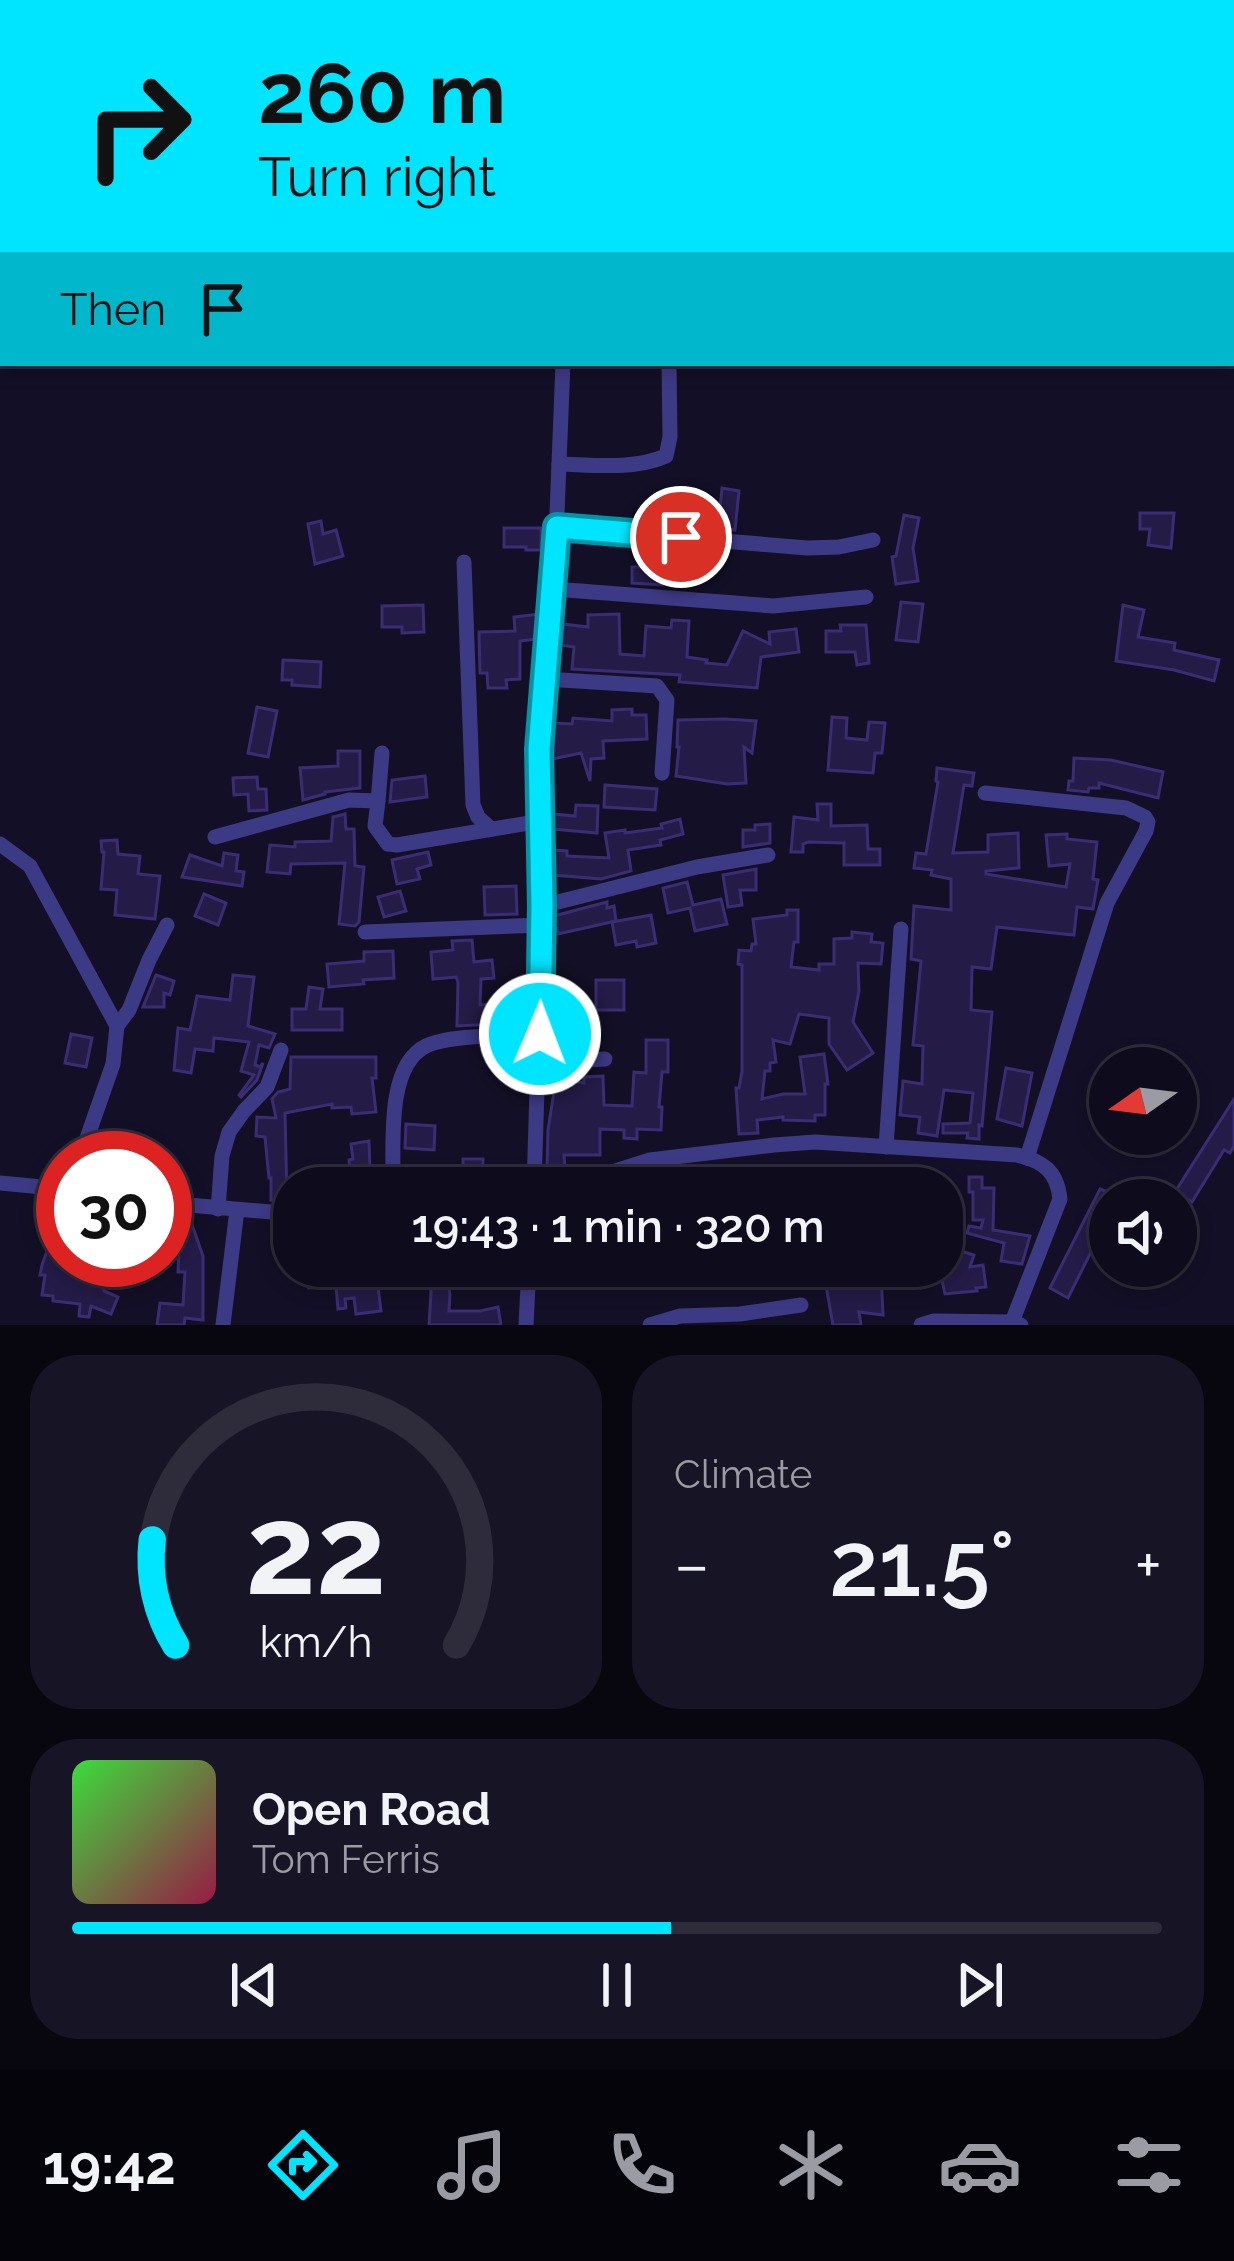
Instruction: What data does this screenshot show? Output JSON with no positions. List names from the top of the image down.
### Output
{
  "north": "left",
  "page": {
    "turn": ["260 m", "Turn right"],
    "then": "Then",
    "limit": "30",
    "trip": "19:43 · 1 min · 320 m",
    "tile": "Climate",
    "heat": ["−", "21.5°", "+"],
    "song": ["Open Road", "Tom Ferris"],
    "tabs": "19:42",
    "gauge": ["22", "km/h"]
  }
}
